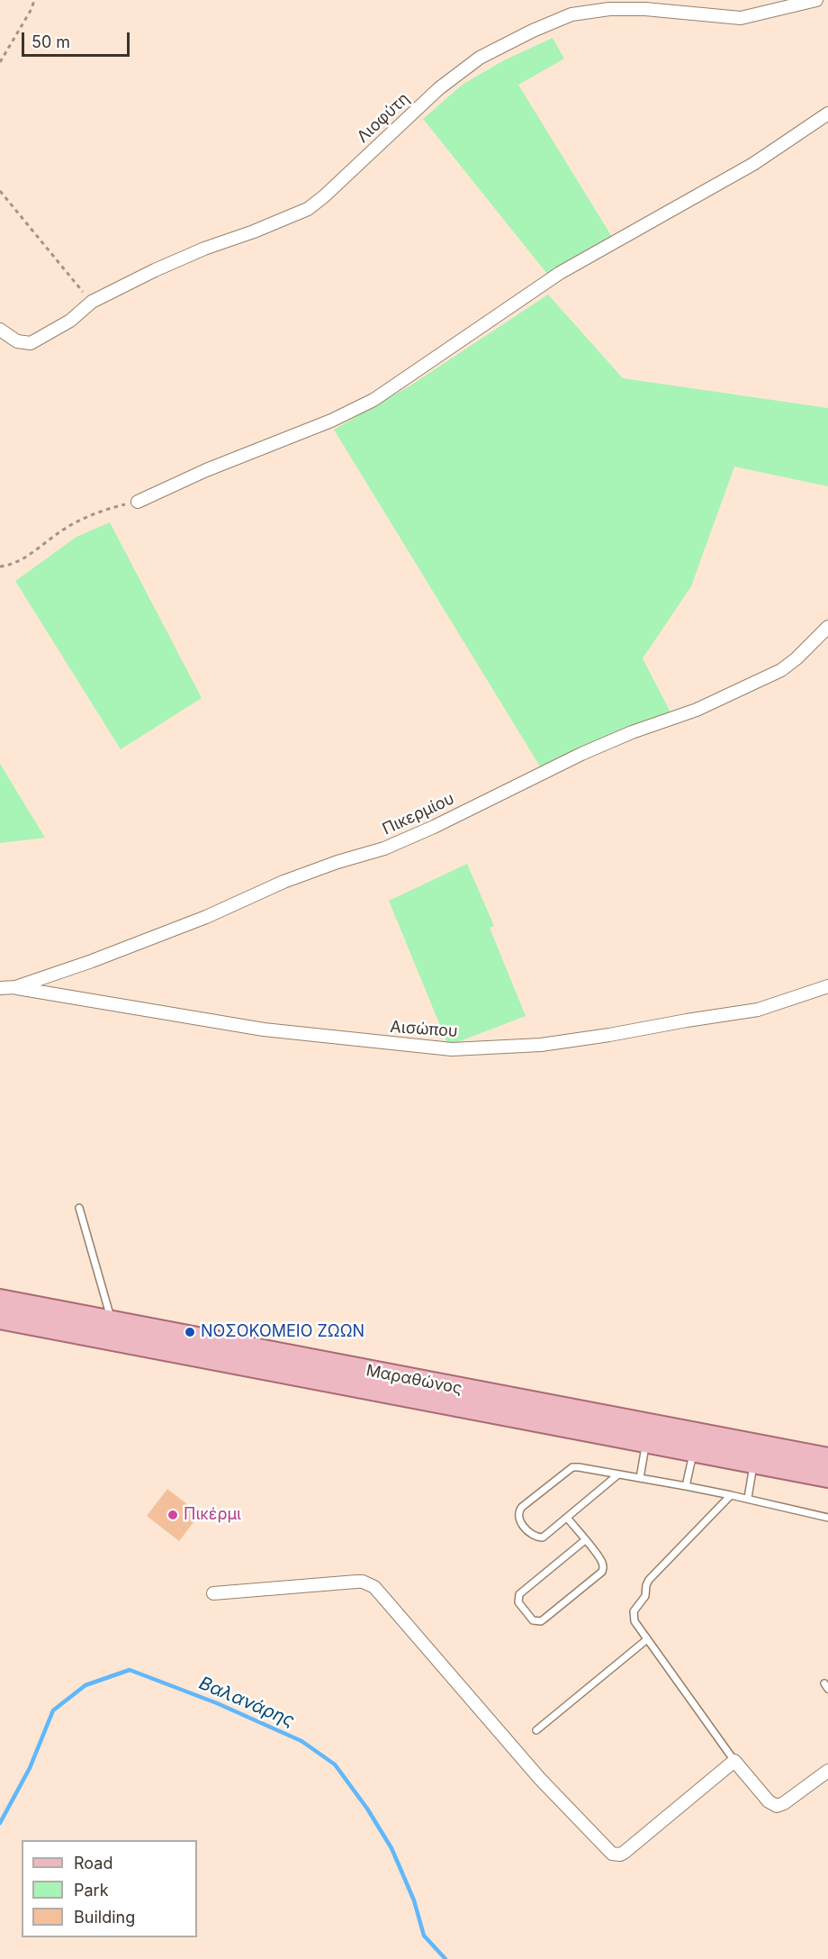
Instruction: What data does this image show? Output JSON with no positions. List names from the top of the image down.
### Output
{
  "streets": {
    "main road": ["Μαραθώνος"],
    "street": ["Λιοφύτη", "Πικερμίου", "Αισώπου"]
  },
  "crossings": [
    ["Πικερμίου", "Αισώπου"]
  ],
  "water": ["Βαλανάρης"],
  "places": ["ΝΟΣΟΚΟΜΕΙΟ ΖΩΩΝ", "Πικέρμι"],
  "legend": ["Road", "Park", "Building"],
  "scale_bar": "50 m"
}
